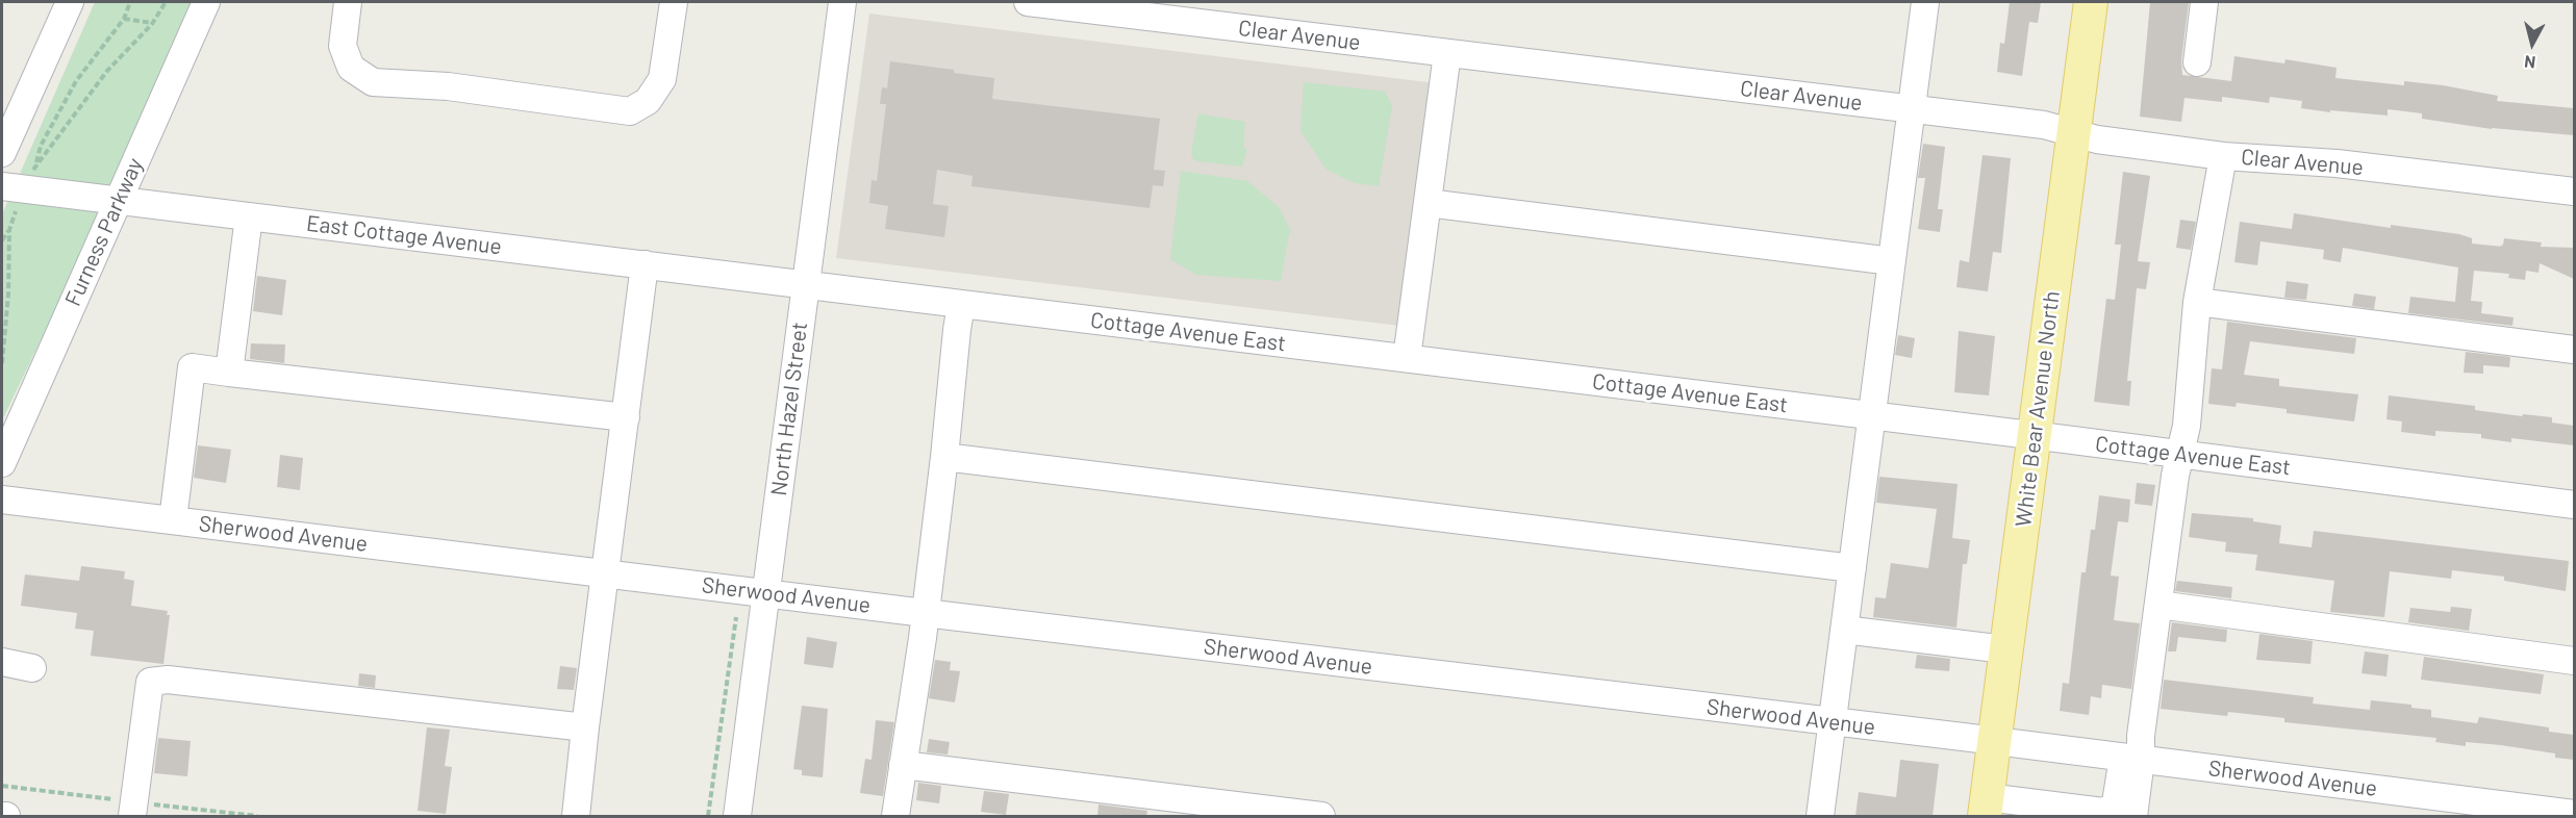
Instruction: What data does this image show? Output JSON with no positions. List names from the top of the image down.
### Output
{
  "streets": {
    "main road": ["White Bear Avenue North"],
    "street": [
      "Clear Avenue",
      "Furness Parkway",
      "East Cottage Avenue",
      "Cottage Avenue East",
      "North Hazel Street",
      "Sherwood Avenue"
    ]
  },
  "crossings": [
    ["Clear Avenue", "White Bear Avenue North"],
    ["Furness Parkway", "East Cottage Avenue"],
    ["East Cottage Avenue", "Cottage Avenue East"],
    ["East Cottage Avenue", "North Hazel Street"],
    ["Cottage Avenue East", "North Hazel Street"],
    ["Cottage Avenue East", "White Bear Avenue North"],
    ["North Hazel Street", "Sherwood Avenue"],
    ["White Bear Avenue North", "Sherwood Avenue"]
  ],
  "north": "bottom"
}
